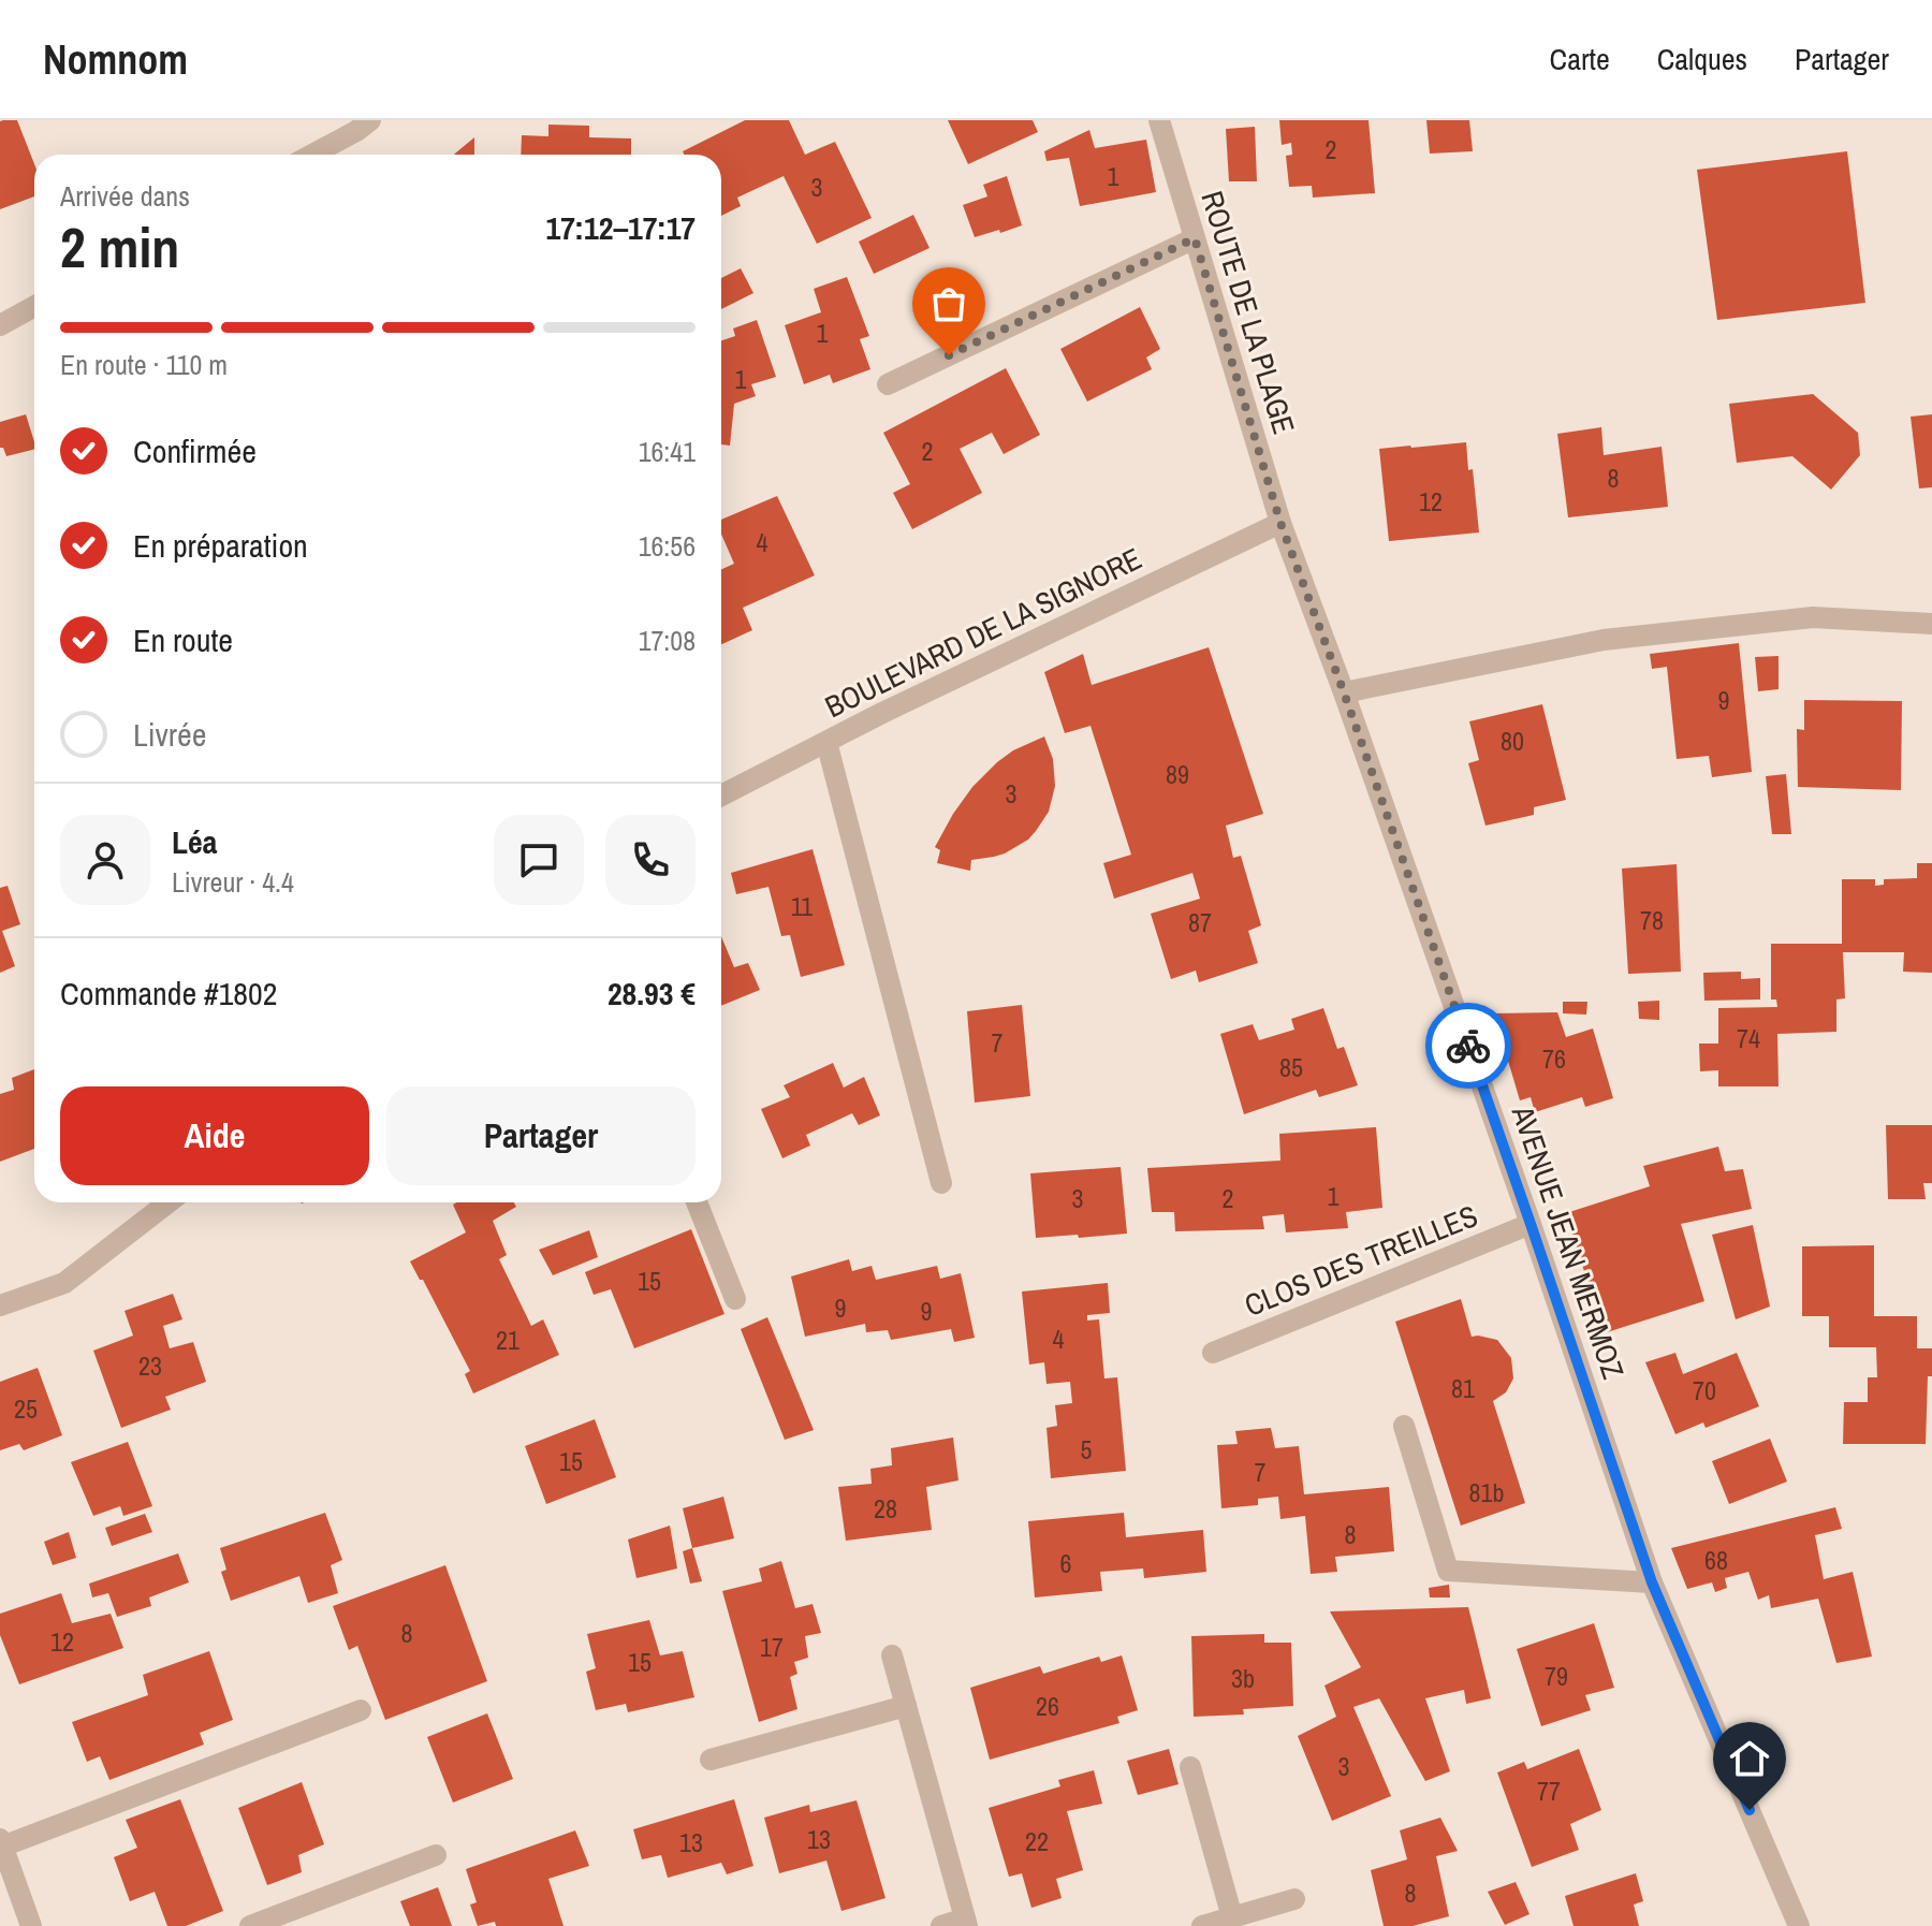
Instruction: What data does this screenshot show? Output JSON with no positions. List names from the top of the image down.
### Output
{
  "streets": {
    "street": [
      "ROUTE DE LA PLAGE",
      "BOULEVARD DE LA SIGNORE",
      "AVENUE JEAN MERMOZ",
      "CLOS DES TREILLES"
    ]
  },
  "crossings": [
    ["ROUTE DE LA PLAGE", "BOULEVARD DE LA SIGNORE"],
    ["ROUTE DE LA PLAGE", "AVENUE JEAN MERMOZ"],
    ["BOULEVARD DE LA SIGNORE", "AVENUE JEAN MERMOZ"],
    ["AVENUE JEAN MERMOZ", "CLOS DES TREILLES"]
  ],
  "house_numbers": [
    "2",
    "1",
    "3",
    "1",
    "1",
    "2",
    "8",
    "12",
    "4",
    "9",
    "80",
    "89",
    "3",
    "11",
    "78",
    "87",
    "74",
    "7",
    "76",
    "85",
    "1",
    "3",
    "2",
    "15",
    "9",
    "9",
    "4",
    "21",
    "23",
    "81",
    "70",
    "25",
    "5",
    "15",
    "7",
    "81b",
    "28",
    "8",
    "68",
    "6",
    "8",
    "12",
    "17",
    "15",
    "79",
    "3b",
    "26",
    "3",
    "77",
    "13",
    "22",
    "13",
    "8"
  ],
  "page": {
    "header": "Nomnom",
    "nav": ["Carte", "Calques", "Partager"],
    "heading": ["2 min", "Arrivée dans", "17:12–17:17"],
    "panel": [
      "Léa",
      "Livreur · 4.4",
      "Commande #1802",
      "28.93 €"
    ],
    "bar": "En route · 110 m",
    "list": [
      ["Confirmée", "16:41"],
      ["En préparation", "16:56"],
      ["En route", "17:08"],
      "Livrée"
    ],
    "buttons": ["Aide", "Partager"]
  }
}
